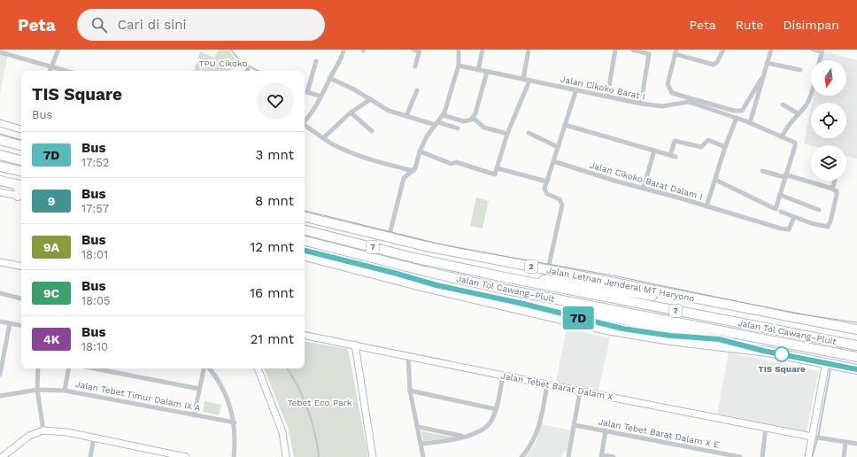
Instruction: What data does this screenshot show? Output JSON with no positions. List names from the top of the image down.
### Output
{
  "streets": {
    "highway": [
      "7",
      "2",
      "Jalan Letnan Jenderal MT Haryono",
      "Jalan Tol Cawang–Pluit"
    ],
    "street": [
      "Jalan Cikoko Barat I",
      "Jalan Cikoko Barat Dalam I",
      "Jalan Tebet Barat Dalam X",
      "Jalan Tebet Timur Dalam IX A",
      "Jalan Tebet Barat Dalam X E"
    ]
  },
  "crossings": [
    ["Jalan Cikoko Barat I", "Jalan Cikoko Barat Dalam I"]
  ],
  "parks": ["TPU Cikoko", "Tebet Eco Park"],
  "places": ["TIS Square"],
  "lines": ["bus line 7D"],
  "north": "bottom",
  "page": {
    "header": "Peta",
    "search": "Cari di sini",
    "nav": ["Peta", "Rute", "Disimpan"],
    "on_map": "7D",
    "heading": ["TIS Square", "Bus"],
    "list": [
      {
        "mark": "7D",
        "name": "Bus",
        "note": "17:52",
        "value": "3 mnt"
      },
      {
        "mark": "9",
        "name": "Bus",
        "note": "17:57",
        "value": "8 mnt"
      },
      {
        "mark": "9A",
        "name": "Bus",
        "note": "18:01",
        "value": "12 mnt"
      },
      {
        "mark": "9C",
        "name": "Bus",
        "note": "18:05",
        "value": "16 mnt"
      },
      {
        "mark": "4K",
        "name": "Bus",
        "note": "18:10",
        "value": "21 mnt"
      }
    ]
  }
}
